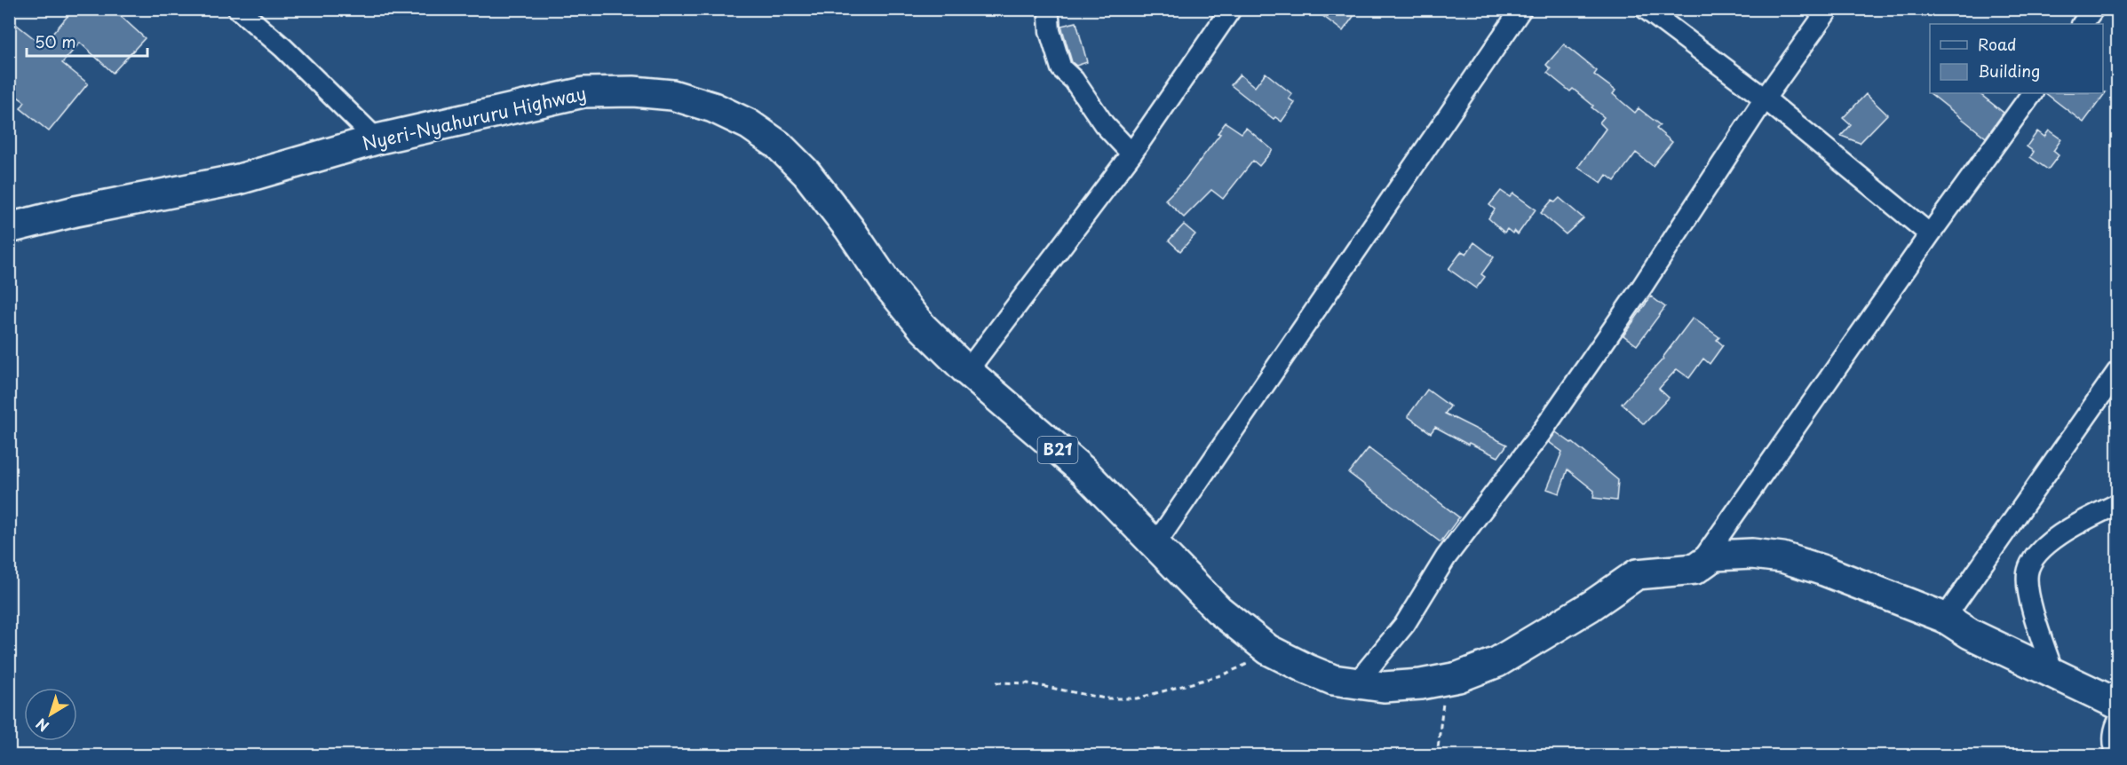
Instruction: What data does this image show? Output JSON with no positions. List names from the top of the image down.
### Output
{
  "streets": {
    "highway": ["Nyeri-Nyahururu Highway", "B21"]
  },
  "legend": ["Road", "Building"],
  "scale_bar": "50 m",
  "north": "bottom left"
}
